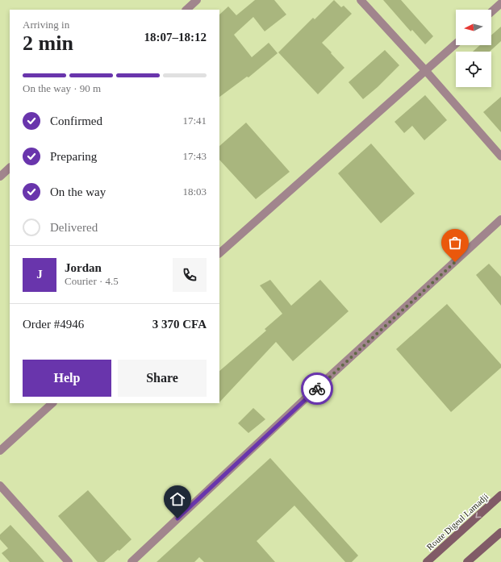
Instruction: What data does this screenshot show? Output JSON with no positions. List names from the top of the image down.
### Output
{
  "streets": {
    "main road": ["Route Digeul Lamadji"]
  },
  "north": "left",
  "page": {
    "heading": ["2 min", "Arriving in", "18:07–18:12"],
    "panel": [
      "Jordan",
      "Courier · 4.5",
      "Order #4946",
      "3 370 CFA"
    ],
    "bar": "On the way · 90 m",
    "list": [
      ["Confirmed", "17:41"],
      ["Preparing", "17:43"],
      ["On the way", "18:03"],
      "Delivered"
    ],
    "round": "J",
    "buttons": ["Help", "Share"]
  }
}
